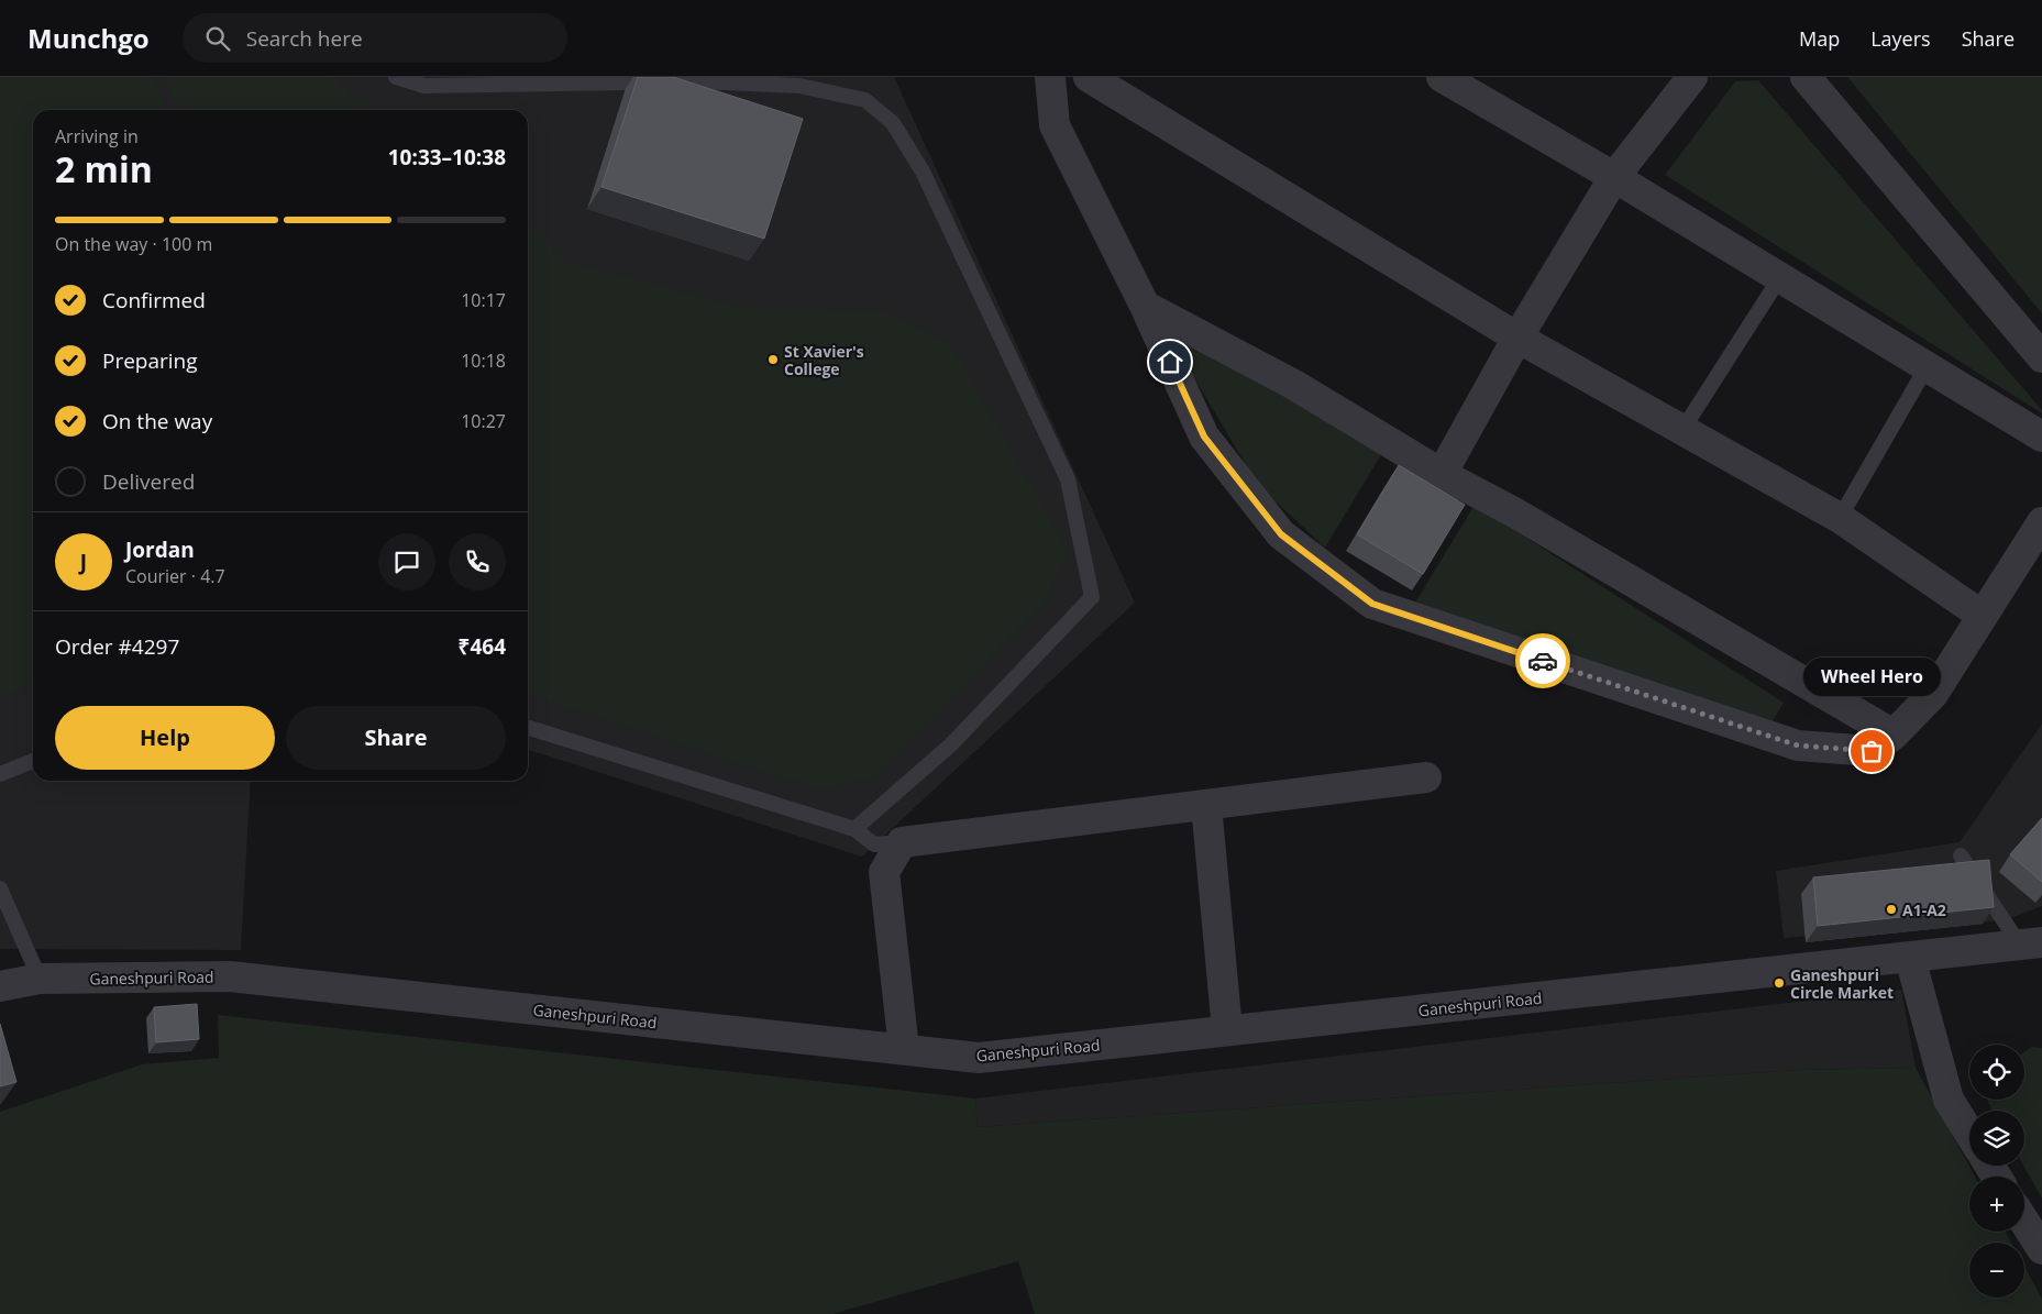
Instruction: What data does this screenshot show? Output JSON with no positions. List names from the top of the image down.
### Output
{
  "streets": {
    "street": ["Ganeshpuri Road"]
  },
  "places": [
    "St Xavier's College",
    "Wheel Hero",
    "A1-A2",
    "Ganeshpuri Circle Market"
  ],
  "page": {
    "header": "Munchgo",
    "search": "Search here",
    "nav": ["Map", "Layers", "Share"],
    "heading": ["2 min", "Arriving in", "10:33–10:38"],
    "panel": [
      "Jordan",
      "Courier · 4.7",
      "Order #4297",
      "₹464"
    ],
    "bar": "On the way · 100 m",
    "list": [
      ["Confirmed", "10:17"],
      ["Preparing", "10:18"],
      ["On the way", "10:27"],
      "Delivered"
    ],
    "round": "J",
    "bubble": "Wheel Hero",
    "buttons": ["Help", "Share"],
    "map_buttons": ["+", "−"]
  }
}
